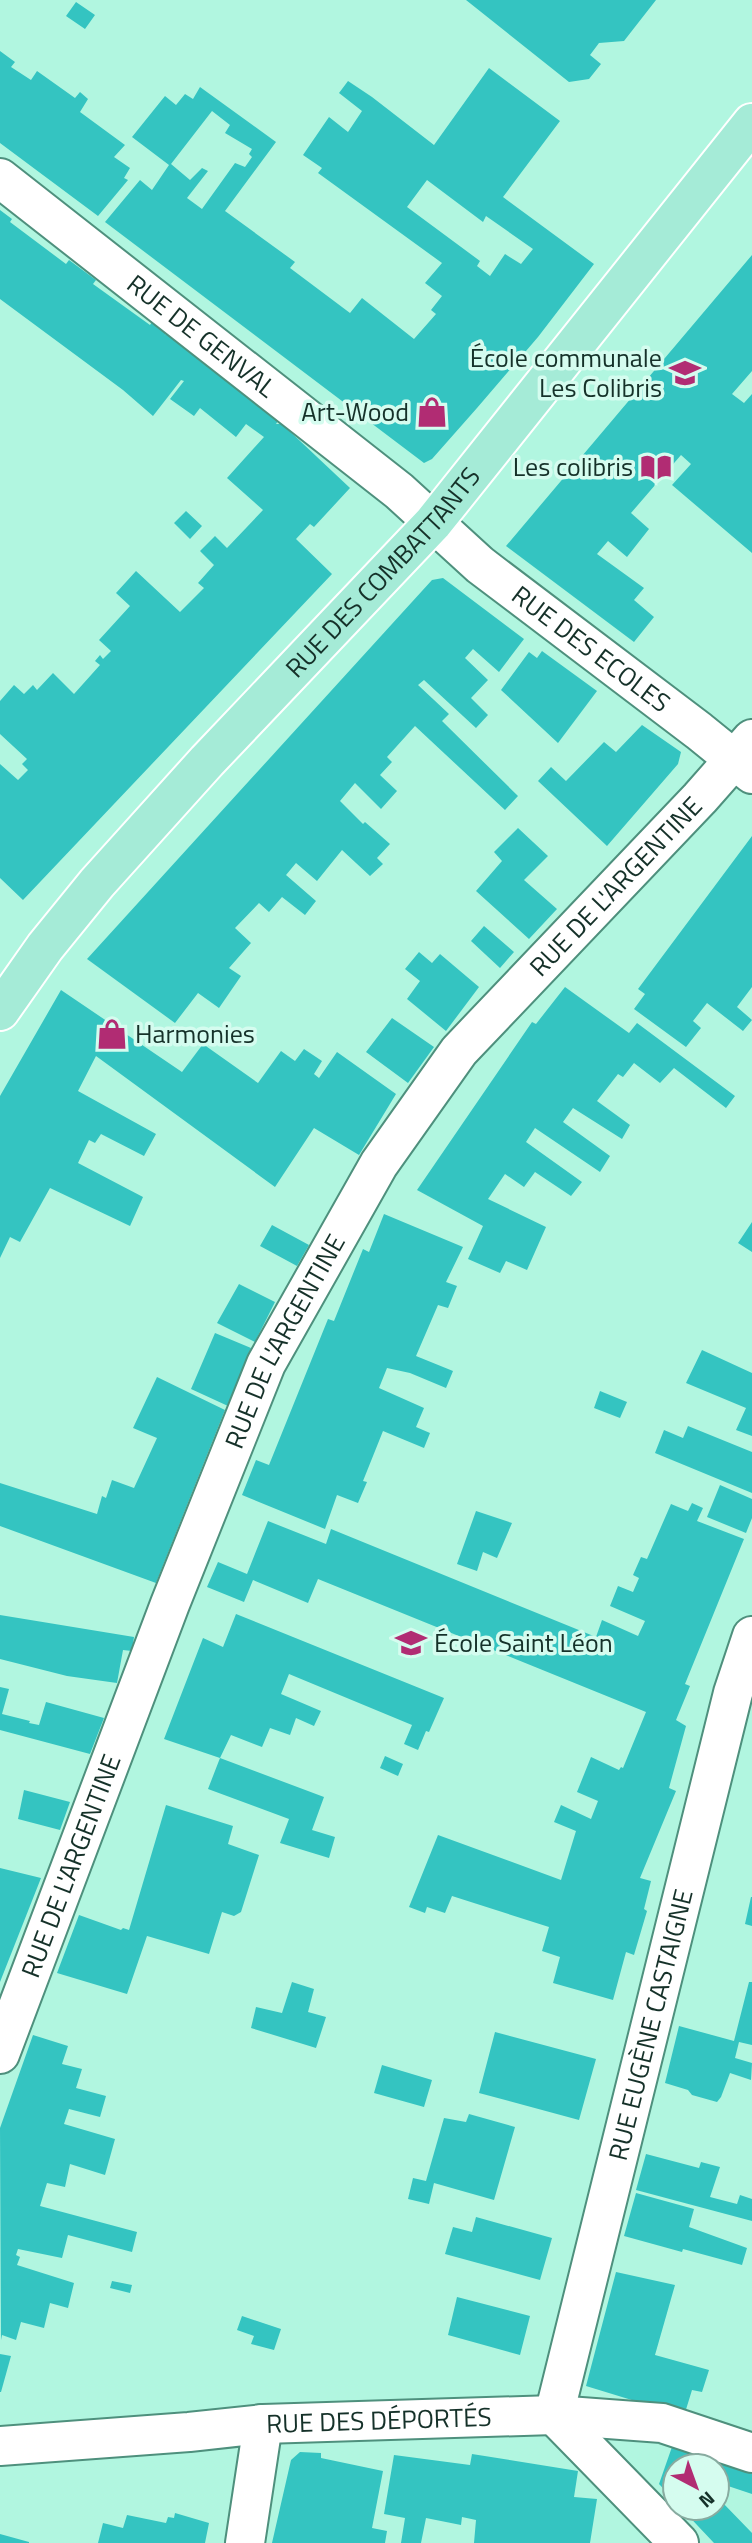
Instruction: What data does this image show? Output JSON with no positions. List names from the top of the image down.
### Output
{
  "streets": {
    "main road": ["RUE DES COMBATTANTS"],
    "street": [
      "RUE DE GENVAL",
      "RUE DES ECOLES",
      "RUE DE L'ARGENTINE",
      "RUE EUGÈNE CASTAIGNE",
      "RUE DES DÉPORTÉS"
    ]
  },
  "crossings": [
    ["RUE DE GENVAL", "RUE DES COMBATTANTS"],
    ["RUE DE GENVAL", "RUE DES ECOLES"],
    ["RUE DES COMBATTANTS", "RUE DES ECOLES"],
    ["RUE DES ECOLES", "RUE DE L'ARGENTINE"],
    ["RUE EUGÈNE CASTAIGNE", "RUE DES DÉPORTÉS"]
  ],
  "places": {
    "school or university": ["École communale Les Colibris", "École Saint Léon"],
    "shop": ["Art-Wood", "Harmonies"],
    "library": ["Les colibris"]
  },
  "north": "bottom right"
}
